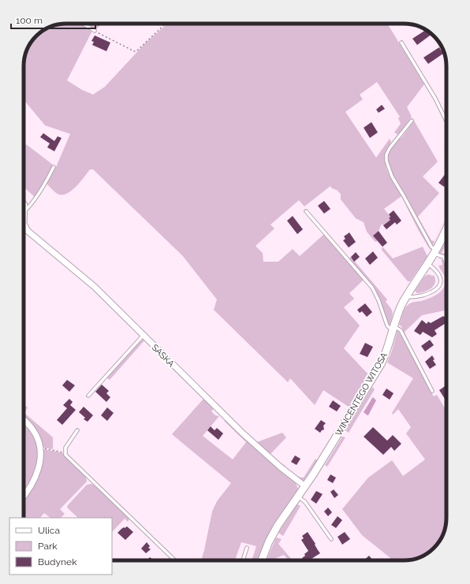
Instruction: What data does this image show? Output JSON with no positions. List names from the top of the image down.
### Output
{
  "streets": {
    "street": ["SASKA", "WINCENTEGO WITOSA"]
  },
  "crossings": [
    ["SASKA", "WINCENTEGO WITOSA"]
  ],
  "legend": ["Ulica", "Park", "Budynek"],
  "scale_bar": "100 m"
}
